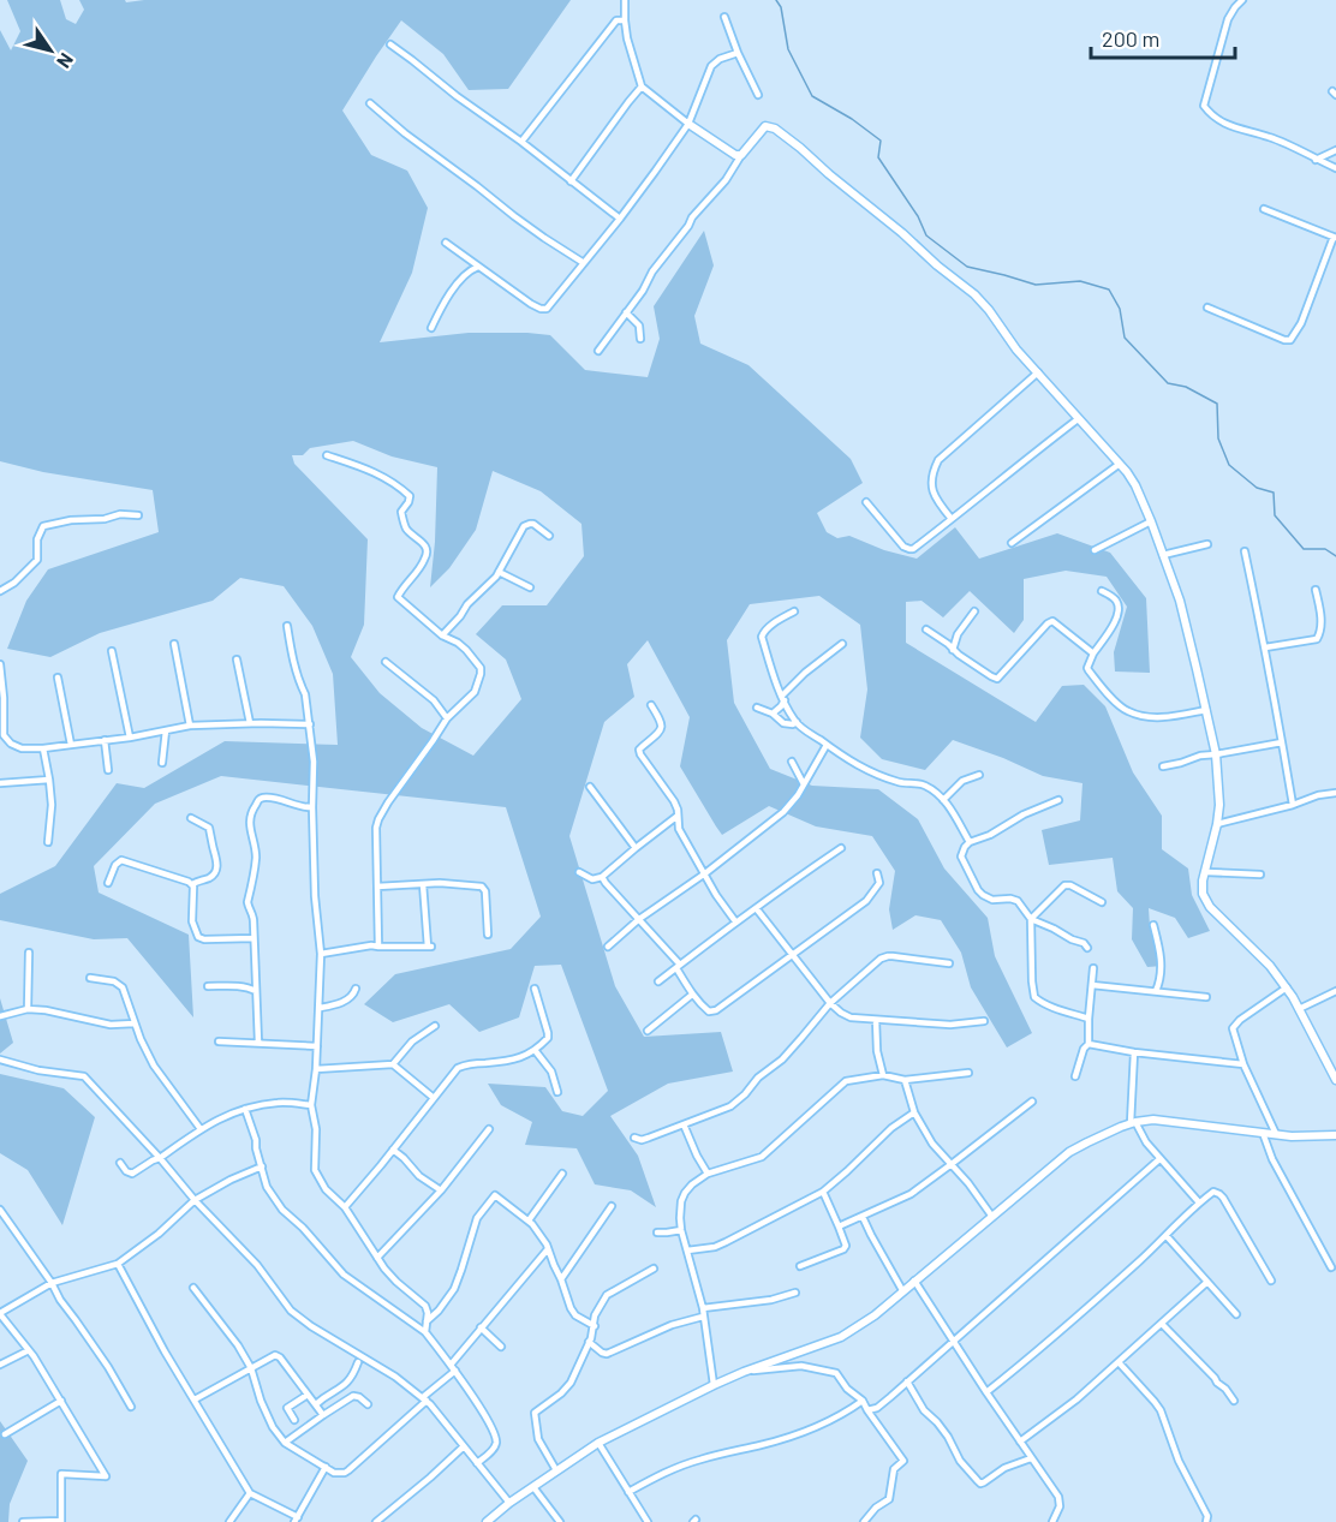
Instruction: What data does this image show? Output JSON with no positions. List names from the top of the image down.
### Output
{
  "scale_bar": "200 m",
  "north": "bottom right"
}
